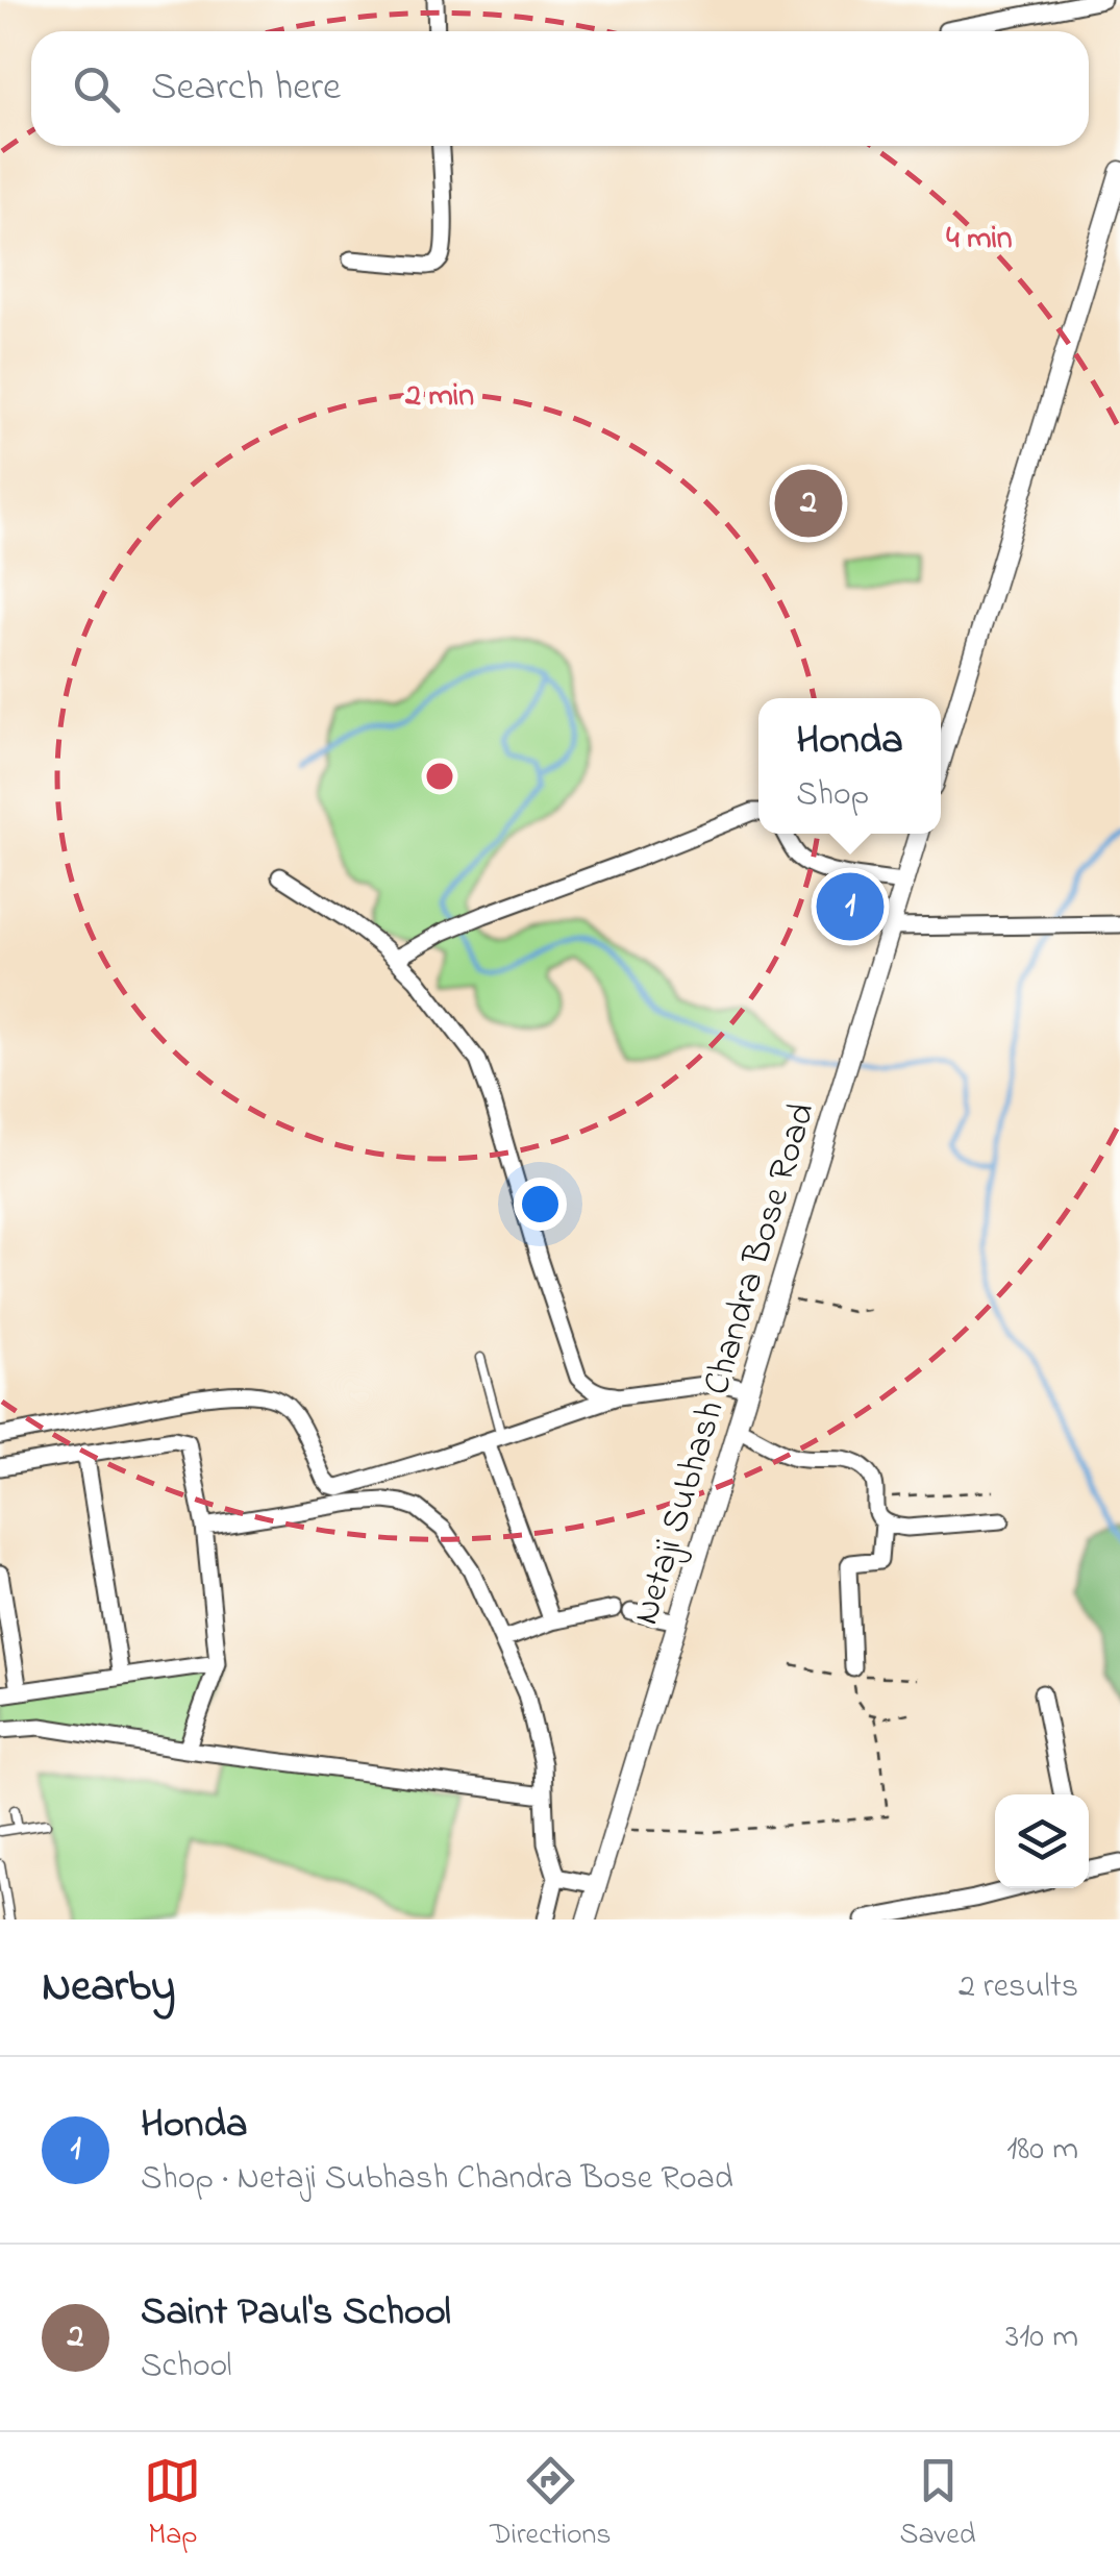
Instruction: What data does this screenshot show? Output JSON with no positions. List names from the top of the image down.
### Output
{
  "streets": {
    "street": ["Netaji Subhash Chandra Bose Road"]
  },
  "page": {
    "search": "Search here",
    "pins": ["2", "1"],
    "popup": ["Honda", "Shop"],
    "heading": ["Nearby", "2 results"],
    "list": [
      {
        "mark": "1",
        "name": "Honda",
        "note": "Shop · Netaji Subhash Chandra Bose Road",
        "value": "180 m"
      },
      {
        "mark": "2",
        "name": "Saint Paul's School",
        "note": "School",
        "value": "310 m"
      }
    ],
    "nav": ["Map", "Directions", "Saved"]
  },
  "rings": ["4 min", "2 min"]
}
